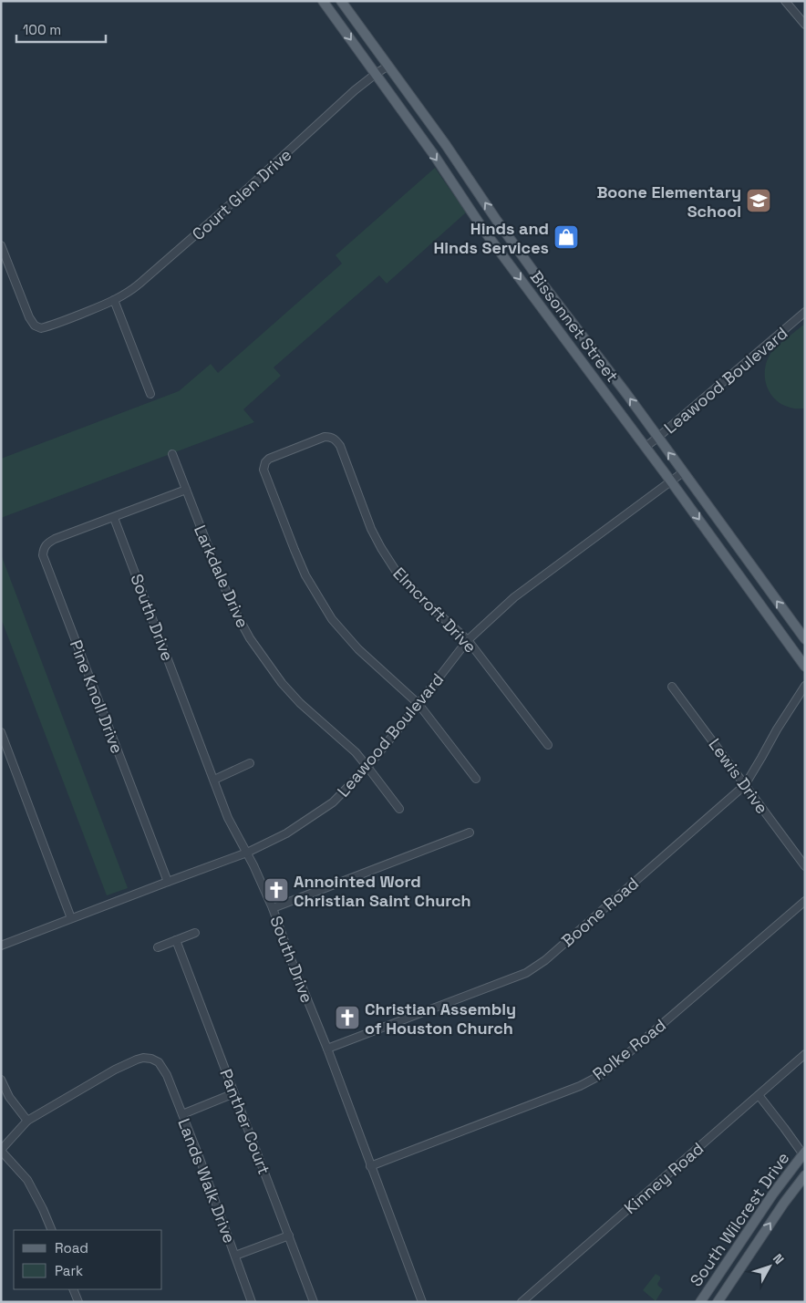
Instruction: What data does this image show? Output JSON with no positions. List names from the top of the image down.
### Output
{
  "streets": {
    "main road": ["Bissonnet Street", "South Wilcrest Drive"],
    "street": [
      "Court Glen Drive",
      "Leawood Boulevard",
      "Larkdale Drive",
      "Elmcroft Drive",
      "South Drive",
      "Pine Knoll Drive",
      "Lewis Drive",
      "Boone Road",
      "Rolke Road",
      "Panther Court",
      "Kinney Road",
      "Lands Walk Drive"
    ]
  },
  "crossings": [
    ["Court Glen Drive", "Bissonnet Street"],
    ["Bissonnet Street", "Leawood Boulevard"],
    ["Leawood Boulevard", "Larkdale Drive"],
    ["Leawood Boulevard", "Elmcroft Drive"],
    ["Leawood Boulevard", "South Drive"],
    ["Leawood Boulevard", "Pine Knoll Drive"],
    ["Larkdale Drive", "Pine Knoll Drive"],
    ["South Drive", "Pine Knoll Drive"],
    ["South Drive", "Boone Road"],
    ["South Drive", "Rolke Road"],
    ["Lewis Drive", "Boone Road"]
  ],
  "places": {
    "school or university": ["Boone Elementary School"],
    "shop": ["Hinds and Hinds Services"],
    "church": ["Annointed Word Christian Saint Church", "Christian Assembly of Houston Church"]
  },
  "legend": ["Road", "Park"],
  "scale_bar": "100 m",
  "north": "top right"
}
